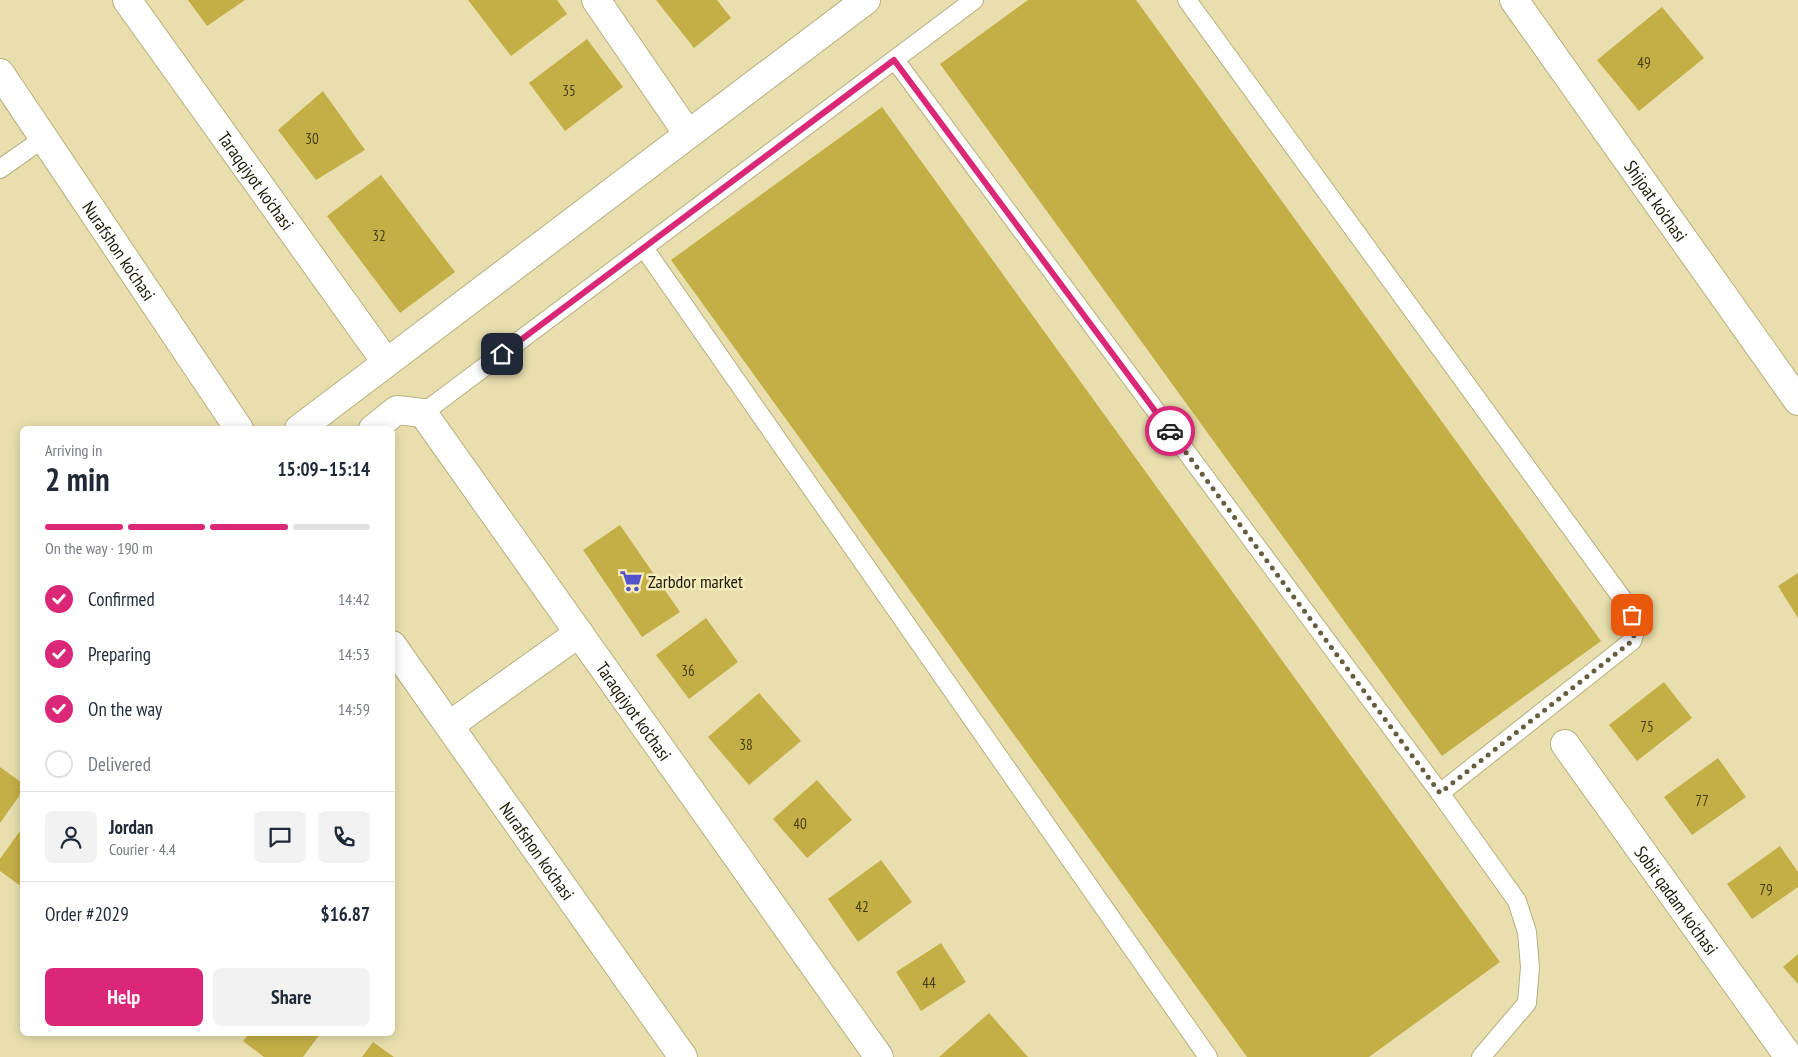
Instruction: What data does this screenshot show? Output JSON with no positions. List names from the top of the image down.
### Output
{
  "streets": {
    "street": [
      "Taraqqiyot ko'chasi",
      "Shijoat ko'chasi",
      "Nurafshon ko'chasi",
      "Sobit qadam ko'chasi"
    ]
  },
  "places": {
    "supermarket": ["Zarbdor market"]
  },
  "house_numbers": [
    "49",
    "35",
    "30",
    "32",
    "36",
    "75",
    "38",
    "77",
    "40",
    "79",
    "42",
    "44"
  ],
  "page": {
    "heading": ["2 min", "Arriving in", "15:09–15:14"],
    "panel": [
      "Jordan",
      "Courier · 4.4",
      "Order #2029",
      "$16.87"
    ],
    "bar": "On the way · 190 m",
    "list": [
      ["Confirmed", "14:42"],
      ["Preparing", "14:53"],
      ["On the way", "14:59"],
      "Delivered"
    ],
    "buttons": ["Help", "Share"]
  }
}
